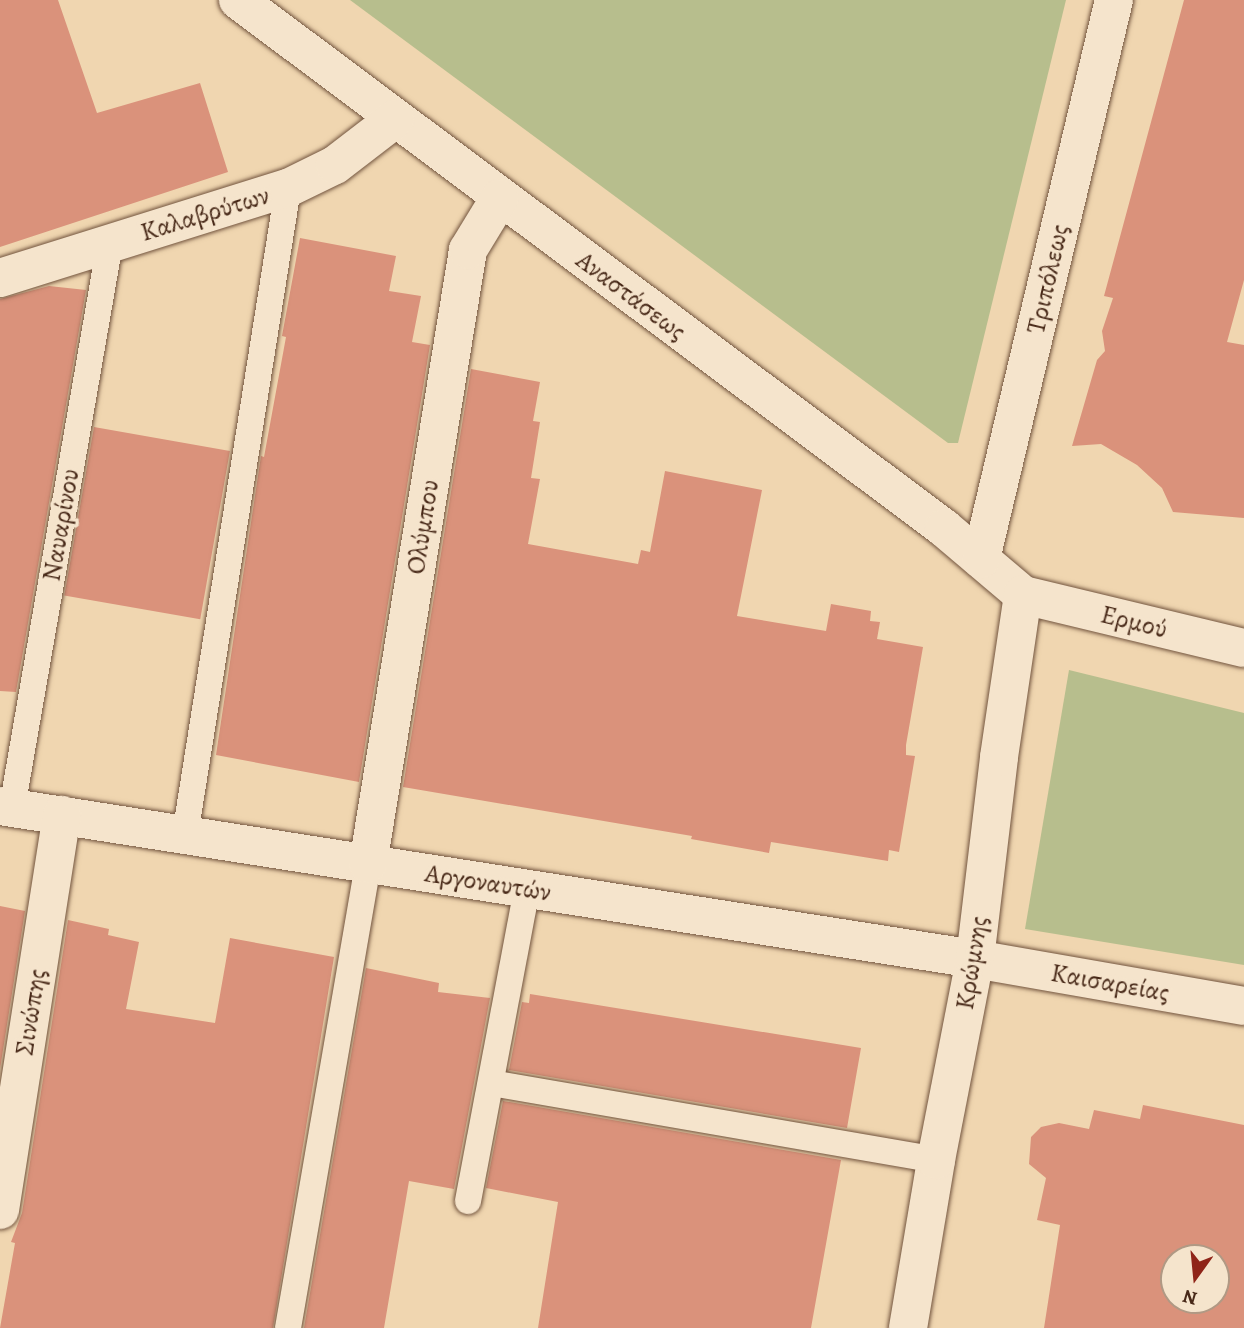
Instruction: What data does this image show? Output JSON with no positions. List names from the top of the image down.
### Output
{
  "streets": {
    "street": [
      "Καλαβρύτων",
      "Τριπόλεως",
      "Αναστάσεως",
      "Ολύμπου",
      "Ερμού",
      "Αργοναυτών",
      "Κρώμνης",
      "Καισαρείας",
      "Σινώπης"
    ],
    "lane": ["Ναυαρίνου"]
  },
  "crossings": [
    ["Καλαβρύτων", "Αναστάσεως"],
    ["Καλαβρύτων", "Ναυαρίνου"],
    ["Τριπόλεως", "Αναστάσεως"],
    ["Αναστάσεως", "Ολύμπου"],
    ["Αναστάσεως", "Ερμού"],
    ["Αναστάσεως", "Κρώμνης"],
    ["Ναυαρίνου", "Αργοναυτών"],
    ["Ολύμπου", "Αργοναυτών"],
    ["Ερμού", "Κρώμνης"],
    ["Αργοναυτών", "Κρώμνης"],
    ["Αργοναυτών", "Καισαρείας"],
    ["Αργοναυτών", "Σινώπης"],
    ["Κρώμνης", "Καισαρείας"]
  ],
  "north": "bottom"
}
